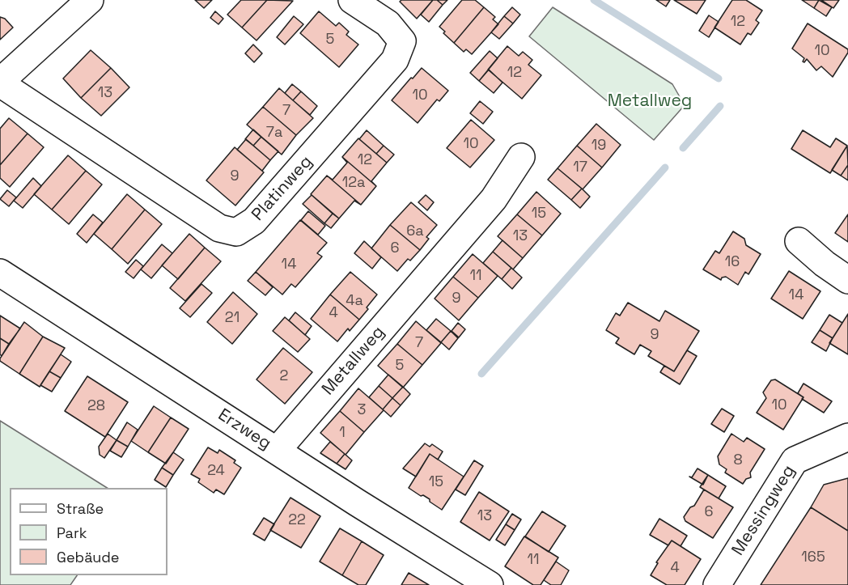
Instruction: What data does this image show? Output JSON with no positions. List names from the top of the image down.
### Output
{
  "streets": {
    "street": [
      "Platinweg",
      "Metallweg",
      "Erzweg",
      "Messingweg"
    ]
  },
  "crossings": [
    ["Metallweg", "Erzweg"]
  ],
  "parks": ["Metallweg"],
  "house_numbers": [
    "12",
    "5",
    "10",
    "12",
    "13",
    "10",
    "7",
    "7a",
    "10",
    "19",
    "12",
    "17",
    "9",
    "12a",
    "15",
    "6a",
    "13",
    "6",
    "16",
    "14",
    "11",
    "14",
    "9",
    "4a",
    "4",
    "21",
    "9",
    "7",
    "5",
    "2",
    "10",
    "28",
    "3",
    "1",
    "8",
    "24",
    "15",
    "6",
    "13",
    "22",
    "165",
    "11",
    "4"
  ],
  "legend": ["Straße", "Park", "Gebäude"]
}
